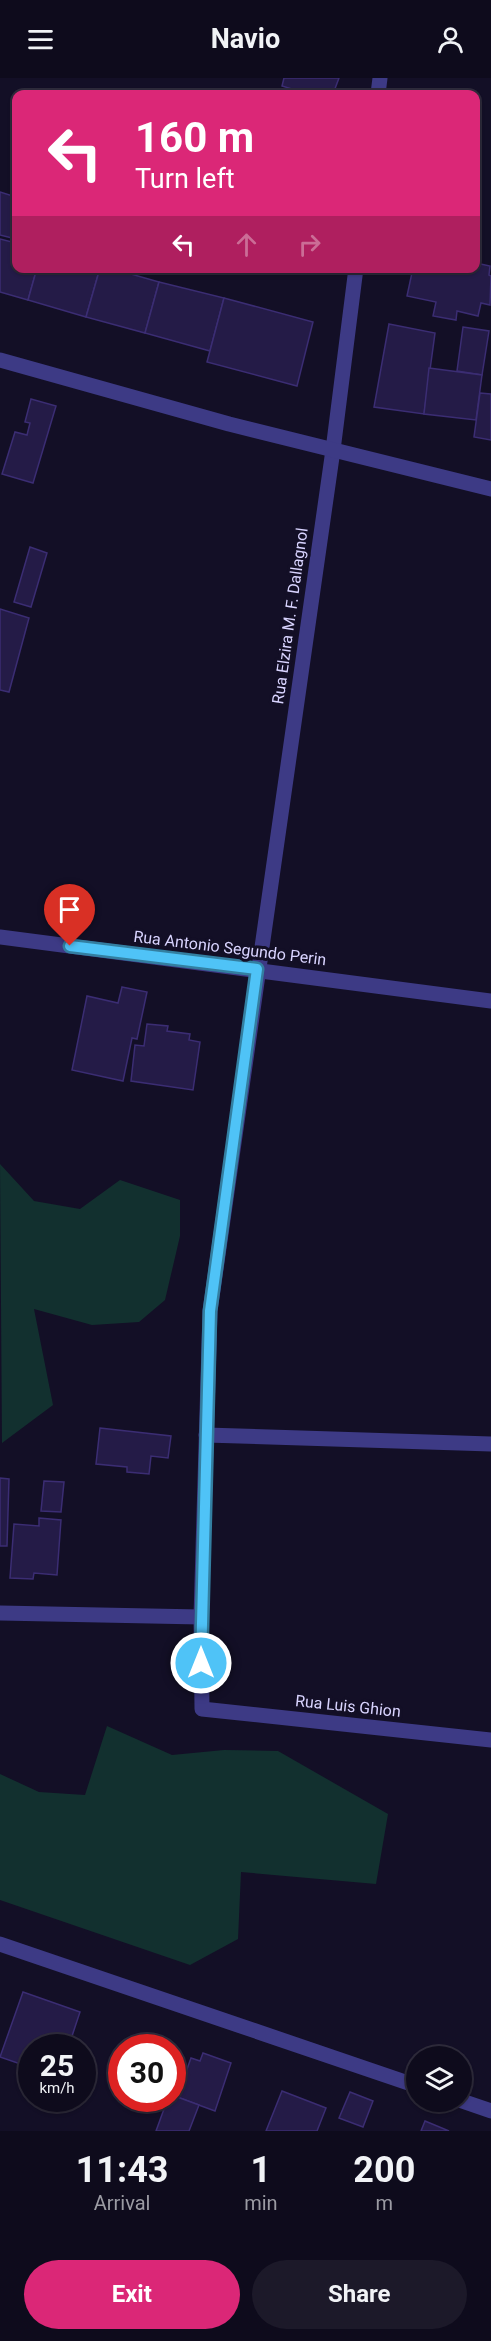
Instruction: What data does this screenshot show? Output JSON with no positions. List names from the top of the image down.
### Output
{
  "streets": {
    "street": ["Rua Elzira M. F. Dallagnol", "Rua Antonio Segundo Perin", "Rua Luis Ghion"]
  },
  "crossings": [
    ["Rua Elzira M. F. Dallagnol", "Rua Antonio Segundo Perin"],
    ["Rua Elzira M. F. Dallagnol", "Rua Luis Ghion"]
  ],
  "page": {
    "header": "Navio",
    "turn": ["160 m", "Turn left"],
    "speed": "25 km/h",
    "limit": "30",
    "eta": [
      "11:43",
      "Arrival",
      "1",
      "min",
      "200",
      "m"
    ],
    "buttons": ["Exit", "Share"]
  }
}
